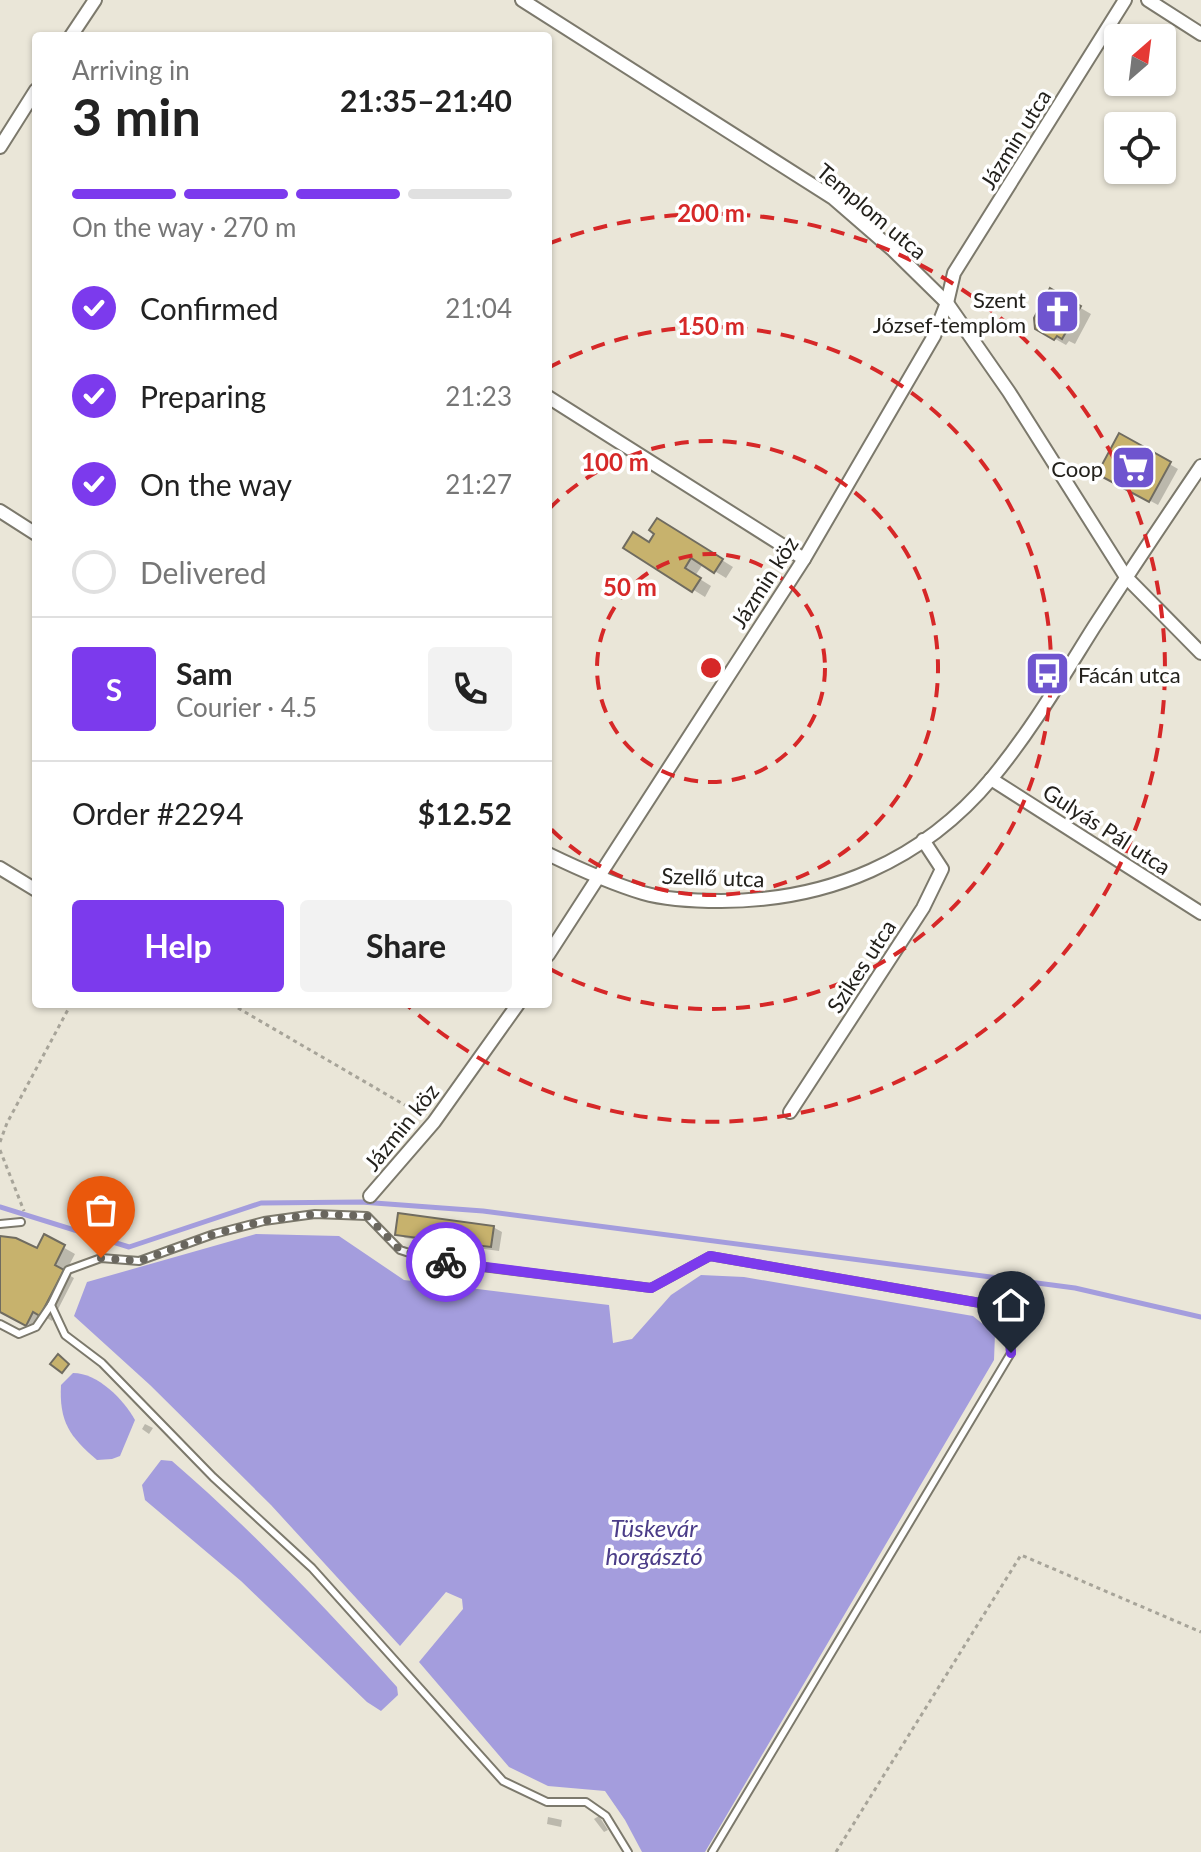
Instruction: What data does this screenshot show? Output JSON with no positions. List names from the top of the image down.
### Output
{
  "streets": {
    "street": [
      "Jázmin utca",
      "Templom utca",
      "Jázmin köz",
      "Gulyás Pál utca",
      "Szellő utca",
      "Szikes utca"
    ]
  },
  "crossings": [
    ["Jázmin utca", "Templom utca"],
    ["Jázmin utca", "Jázmin köz"],
    ["Templom utca", "Jázmin köz"],
    ["Jázmin köz", "Szellő utca"],
    ["Gulyás Pál utca", "Szellő utca"],
    ["Szellő utca", "Szikes utca"]
  ],
  "water": ["Tüskevár horgásztó"],
  "places": {
    "church": ["Szent József-templom"],
    "supermarket": ["Coop"],
    "bus stop": ["Fácán utca"]
  },
  "north": "top right",
  "page": {
    "heading": ["3 min", "Arriving in", "21:35–21:40"],
    "panel": [
      "Sam",
      "Courier · 4.5",
      "Order #2294",
      "$12.52"
    ],
    "bar": "On the way · 270 m",
    "list": [
      ["Confirmed", "21:04"],
      ["Preparing", "21:23"],
      ["On the way", "21:27"],
      "Delivered"
    ],
    "round": "S",
    "buttons": ["Help", "Share"]
  },
  "rings": [
    "200 m",
    "150 m",
    "100 m",
    "50 m"
  ]
}
